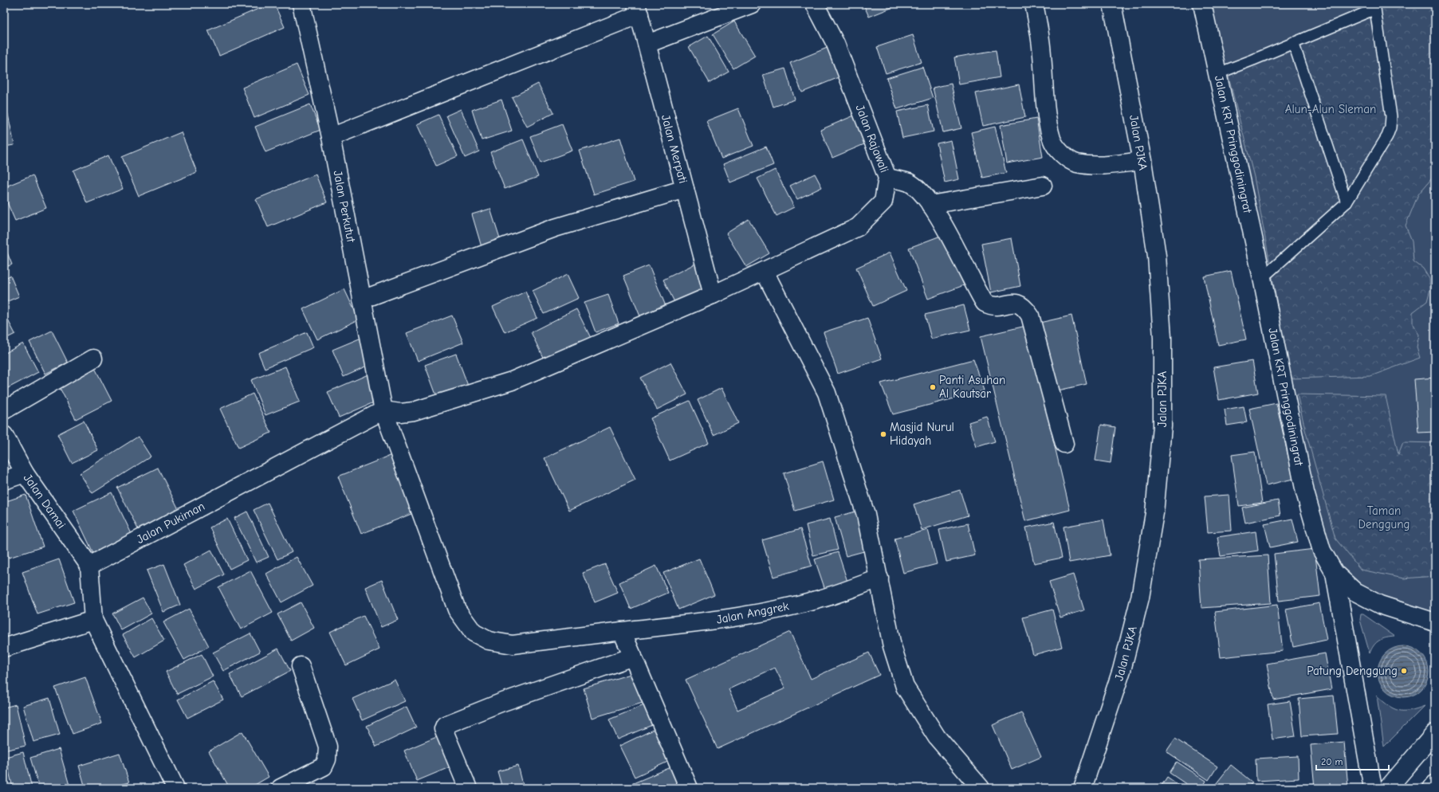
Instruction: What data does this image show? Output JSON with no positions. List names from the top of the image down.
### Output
{
  "streets": {
    "main road": [
      "Jalan Rajawali",
      "Jalan PJKA",
      "Jalan KRT Pringgodiningrat",
      "Jalan Merpati",
      "Jalan Perkutut",
      "Jalan Damai",
      "Jalan Pukiman",
      "Jalan Anggrek"
    ]
  },
  "crossings": [
    ["Jalan Rajawali", "Jalan Merpati"],
    ["Jalan Rajawali", "Jalan Perkutut"],
    ["Jalan Rajawali", "Jalan Pukiman"],
    ["Jalan Rajawali", "Jalan Anggrek"],
    ["Jalan Perkutut", "Jalan Pukiman"],
    ["Jalan Perkutut", "Jalan Anggrek"],
    ["Jalan Damai", "Jalan Pukiman"],
    ["Jalan Pukiman", "Jalan Anggrek"]
  ],
  "parks": ["Alun-Alun Sleman", "Taman Denggung"],
  "places": ["Panti Asuhan Al Kautsar", "Masjid Nurul Hidayah", "Patung Denggung"],
  "scale_bar": "20 m"
}
